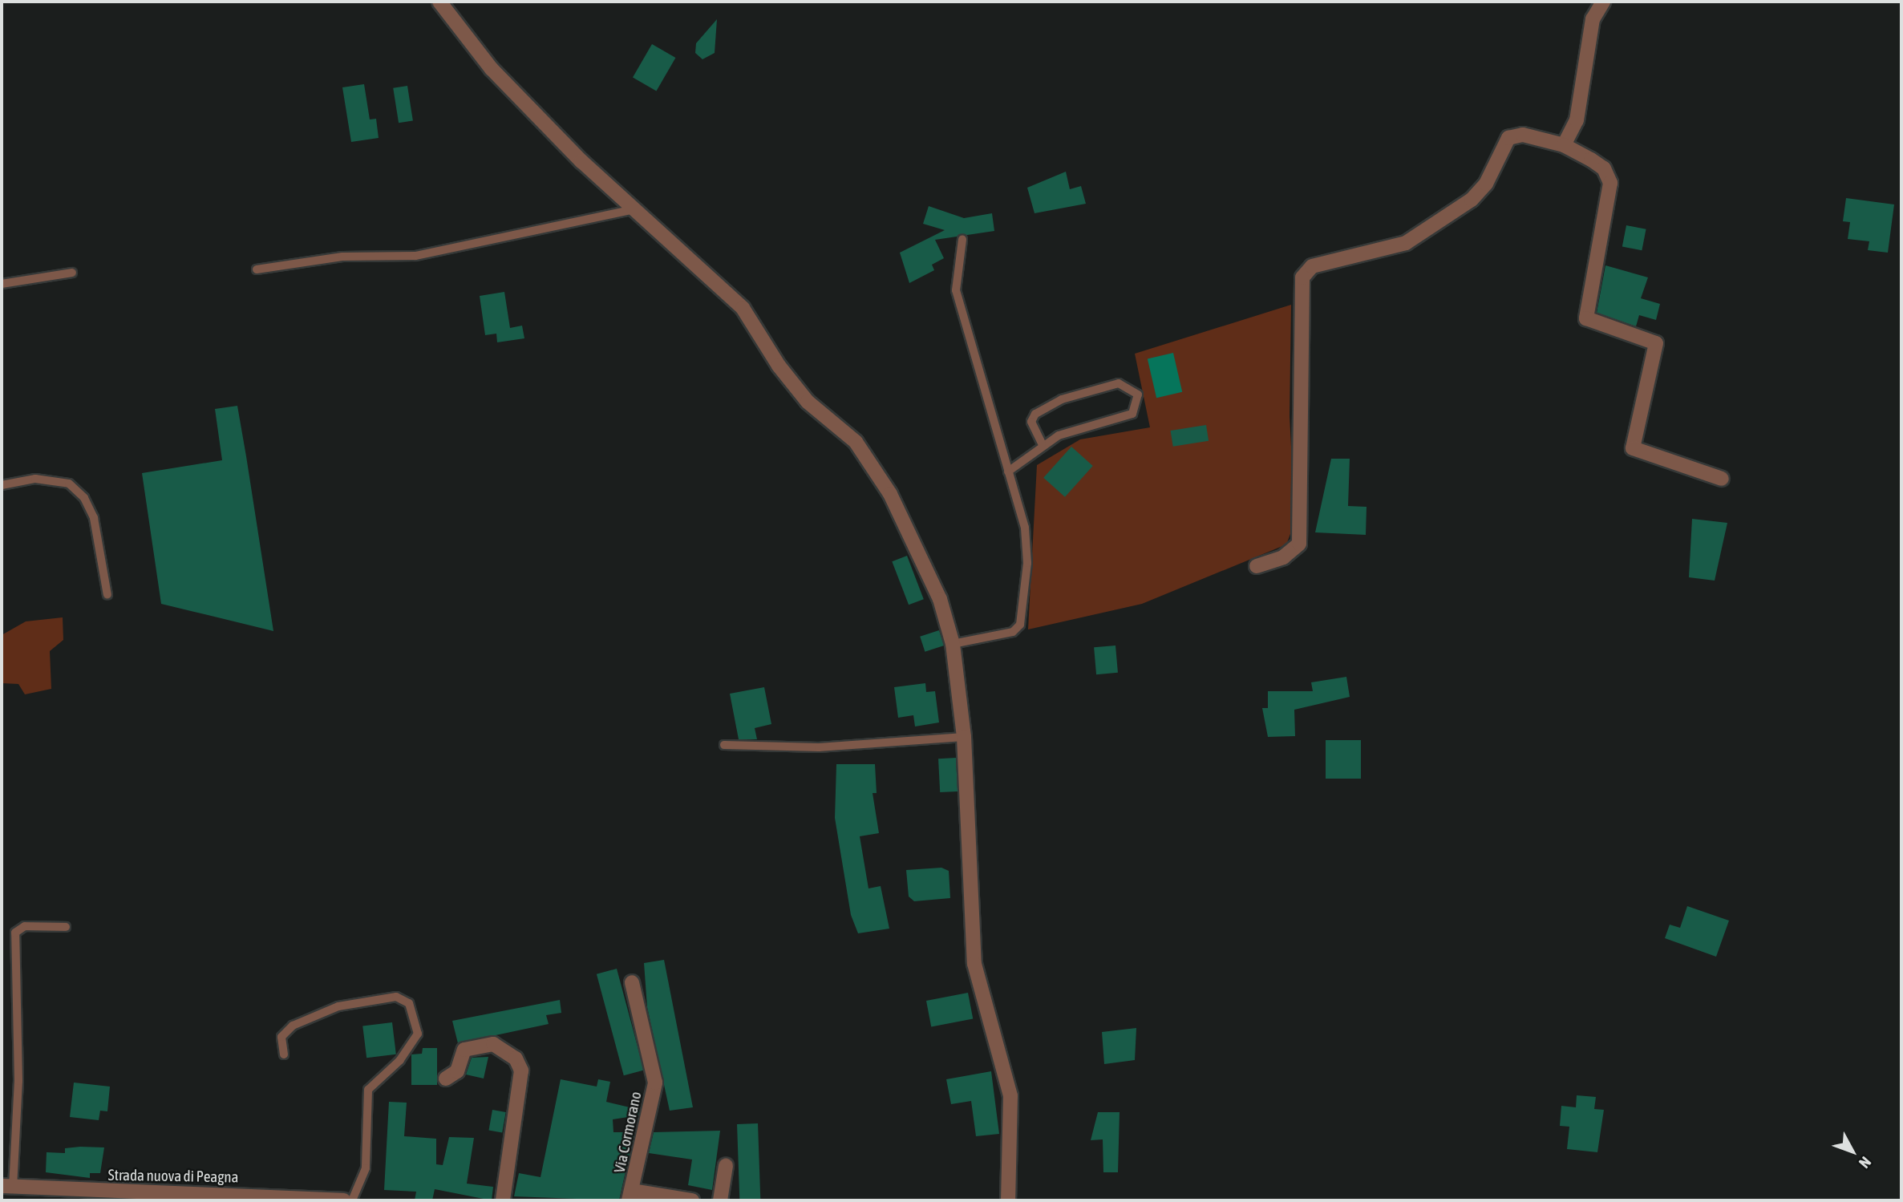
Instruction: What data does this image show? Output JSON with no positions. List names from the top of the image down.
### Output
{
  "streets": {
    "street": ["Via Cormorano", "Strada nuova di Peagna"]
  },
  "north": "bottom right"
}
